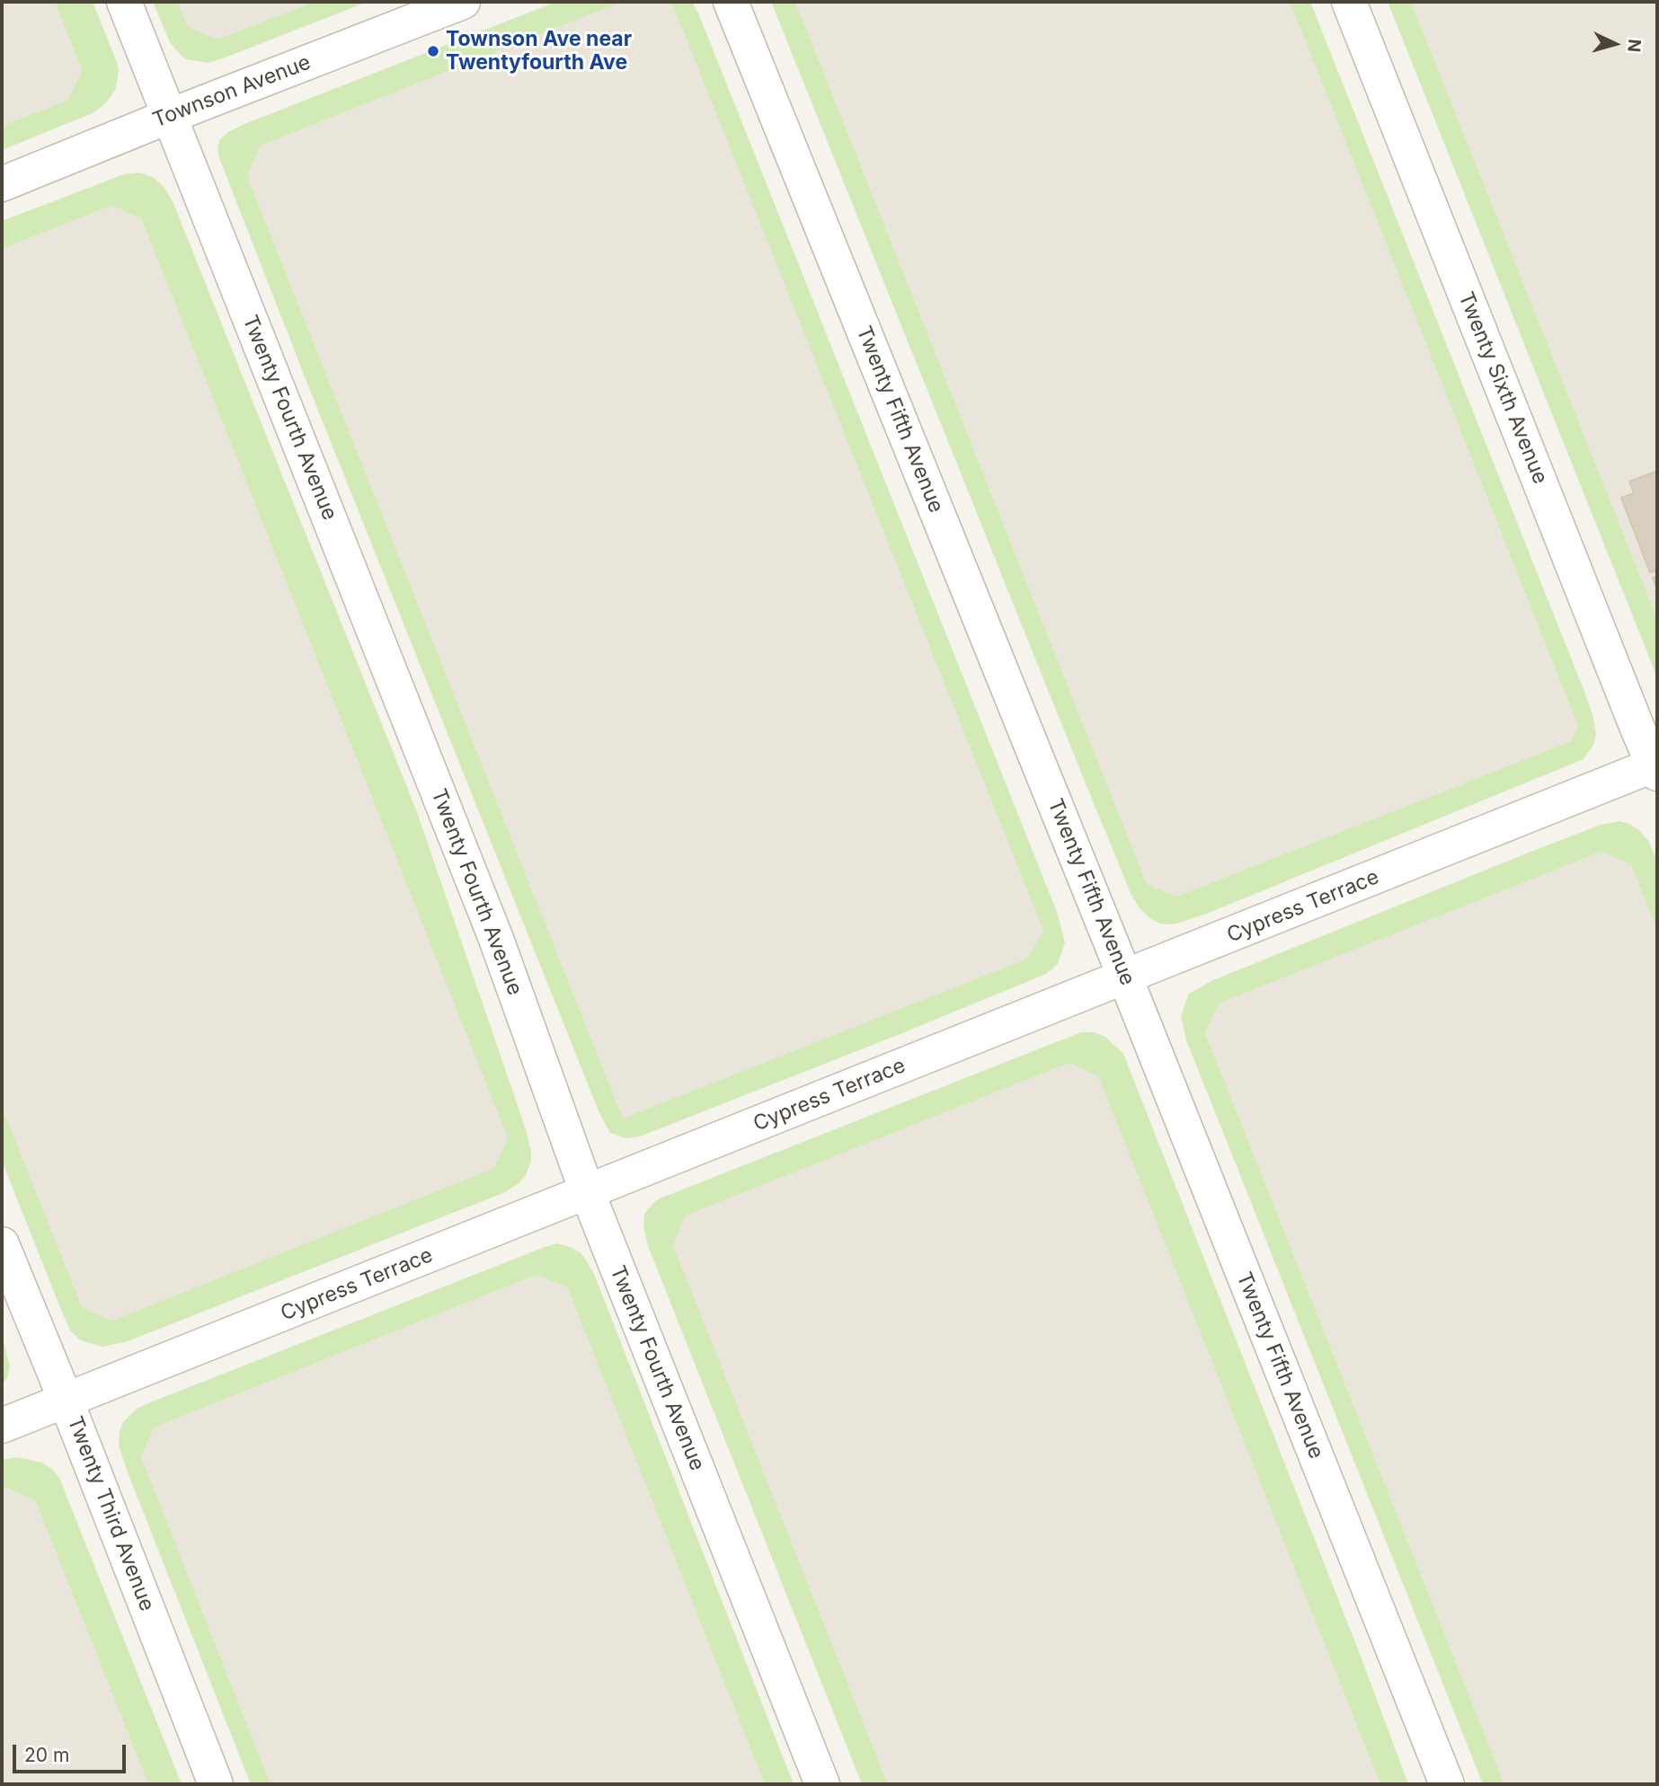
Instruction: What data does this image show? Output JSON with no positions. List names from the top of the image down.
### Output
{
  "streets": {
    "street": [
      "Townson Avenue",
      "Twenty Sixth Avenue",
      "Twenty Fourth Avenue",
      "Twenty Fifth Avenue",
      "Cypress Terrace",
      "Twenty Third Avenue"
    ]
  },
  "crossings": [
    ["Townson Avenue", "Twenty Fourth Avenue"],
    ["Twenty Sixth Avenue", "Cypress Terrace"],
    ["Twenty Fourth Avenue", "Cypress Terrace"],
    ["Twenty Fifth Avenue", "Cypress Terrace"],
    ["Cypress Terrace", "Twenty Third Avenue"]
  ],
  "places": ["Townson Ave near Twentyfourth Ave"],
  "scale_bar": "20 m",
  "north": "right"
}
